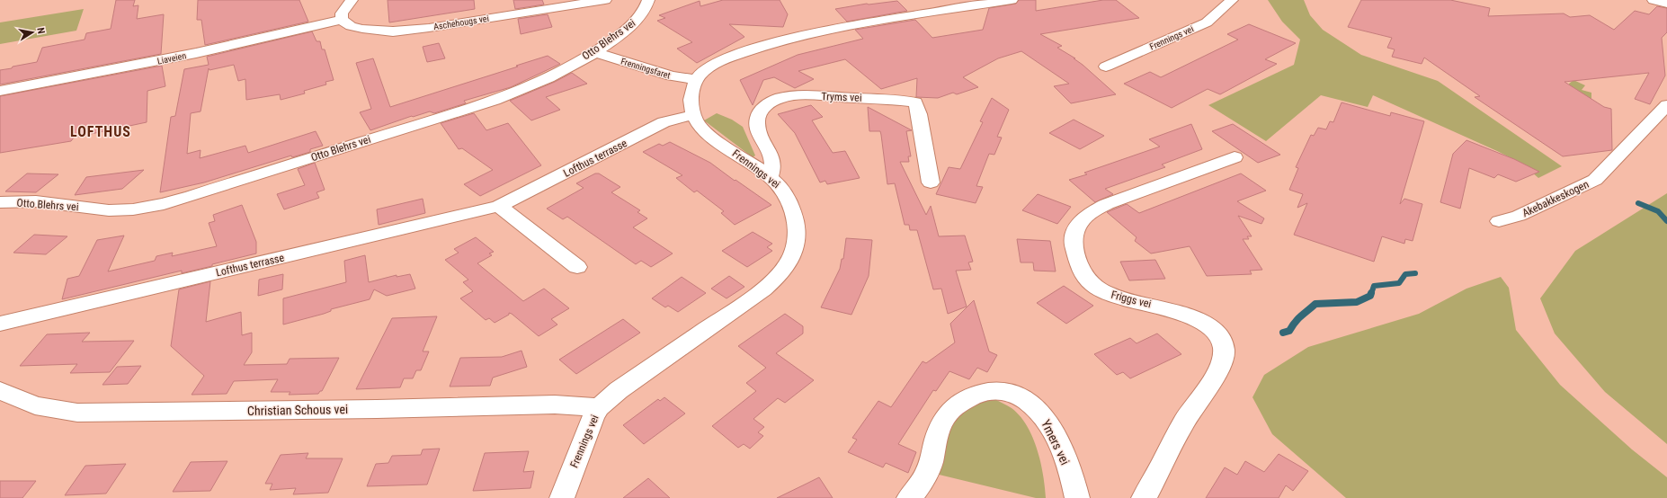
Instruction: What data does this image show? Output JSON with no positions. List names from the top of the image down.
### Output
{
  "streets": {
    "street": [
      "Aschehougs vei",
      "Frennings vei",
      "Otto Blehrs vei",
      "Liaveien",
      "Frenningsfaret",
      "Tryms vei",
      "Lofthus terrasse",
      "Akebakkeskogen",
      "Friggs vei",
      "Christian Schous vei",
      "Ymers vei"
    ]
  },
  "crossings": [
    ["Aschehougs vei", "Liaveien"],
    ["Frennings vei", "Tryms vei"],
    ["Frennings vei", "Lofthus terrasse"],
    ["Frennings vei", "Christian Schous vei"],
    ["Otto Blehrs vei", "Frenningsfaret"]
  ],
  "districts": ["LOFTHUS"],
  "north": "right"
}
